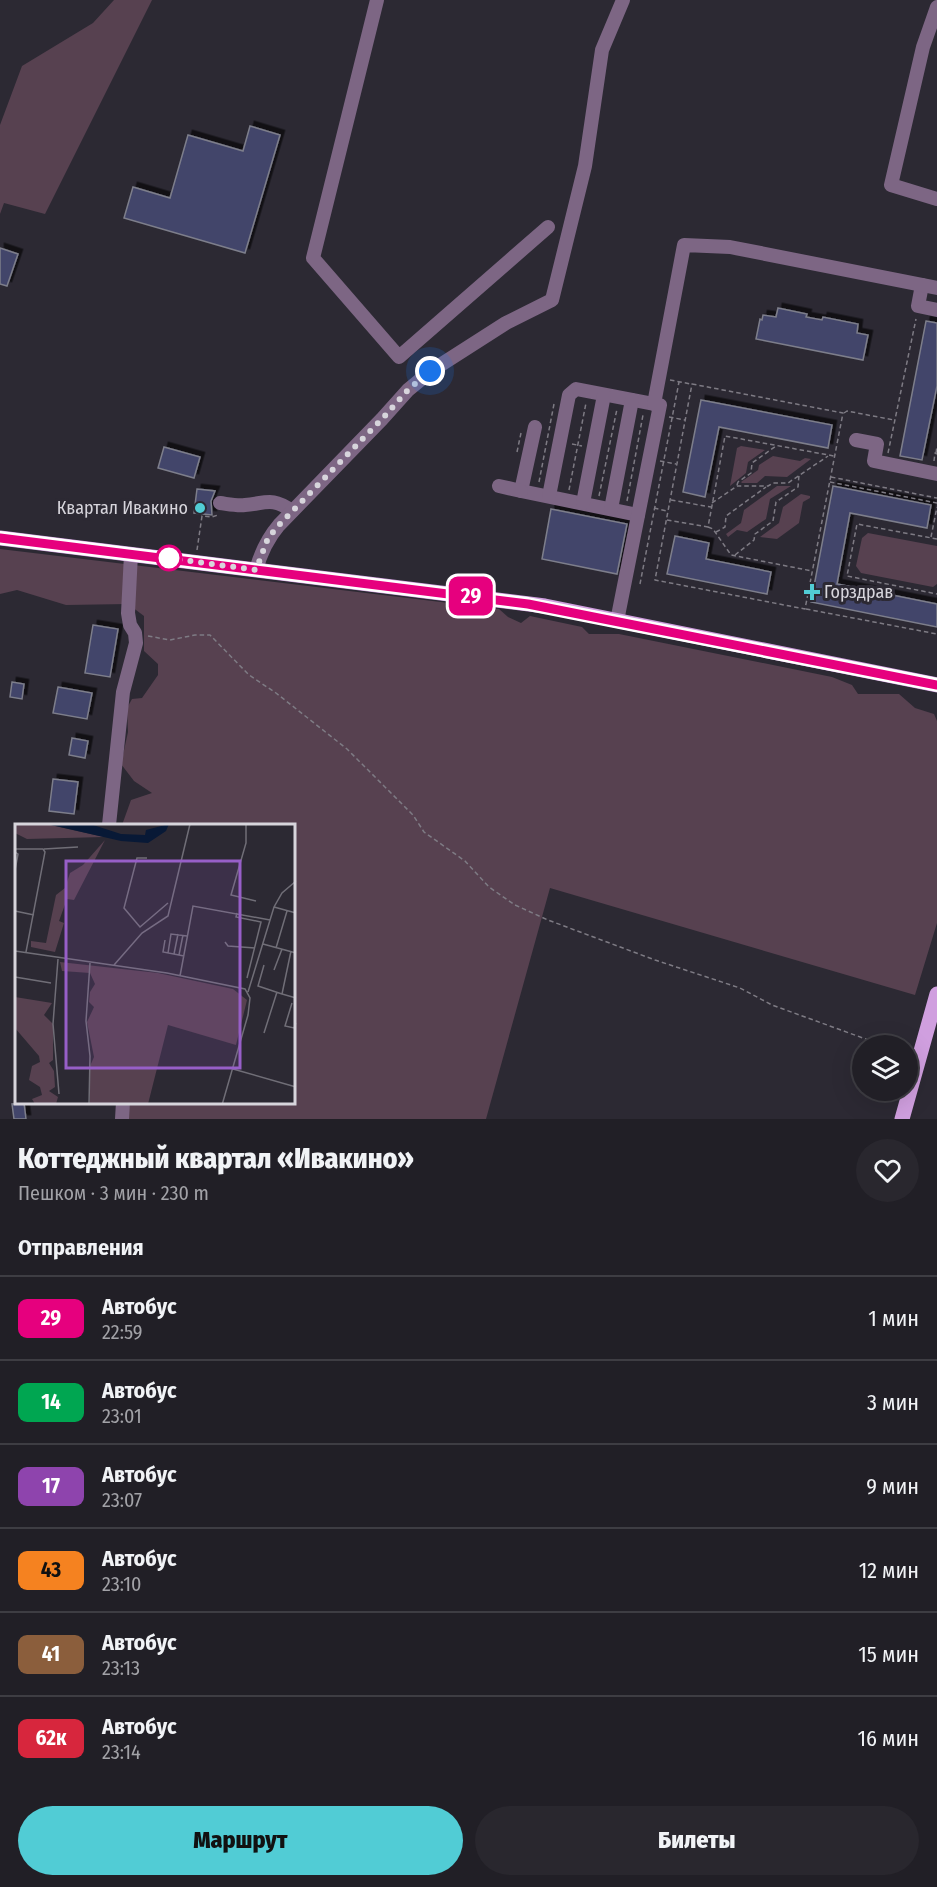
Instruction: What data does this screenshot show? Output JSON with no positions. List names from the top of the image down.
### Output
{
  "places": {
    "other": ["Квартал Ивакино"],
    "health": ["Горздрав"]
  },
  "lines": ["bus line 29"],
  "page": {
    "on_map": "29",
    "heading": [
      ["Коттеджный квартал «Ивакино»", "Пешком · 3 мин · 230 m"],
      "Отправления"
    ],
    "list": [
      {
        "mark": "29",
        "name": "Автобус",
        "note": "22:59",
        "value": "1 мин"
      },
      {
        "mark": "14",
        "name": "Автобус",
        "note": "23:01",
        "value": "3 мин"
      },
      {
        "mark": "17",
        "name": "Автобус",
        "note": "23:07",
        "value": "9 мин"
      },
      {
        "mark": "43",
        "name": "Автобус",
        "note": "23:10",
        "value": "12 мин"
      },
      {
        "mark": "41",
        "name": "Автобус",
        "note": "23:13",
        "value": "15 мин"
      },
      {
        "mark": "62к",
        "name": "Автобус",
        "note": "23:14",
        "value": "16 мин"
      }
    ],
    "buttons": ["Маршрут", "Билеты"]
  }
}
